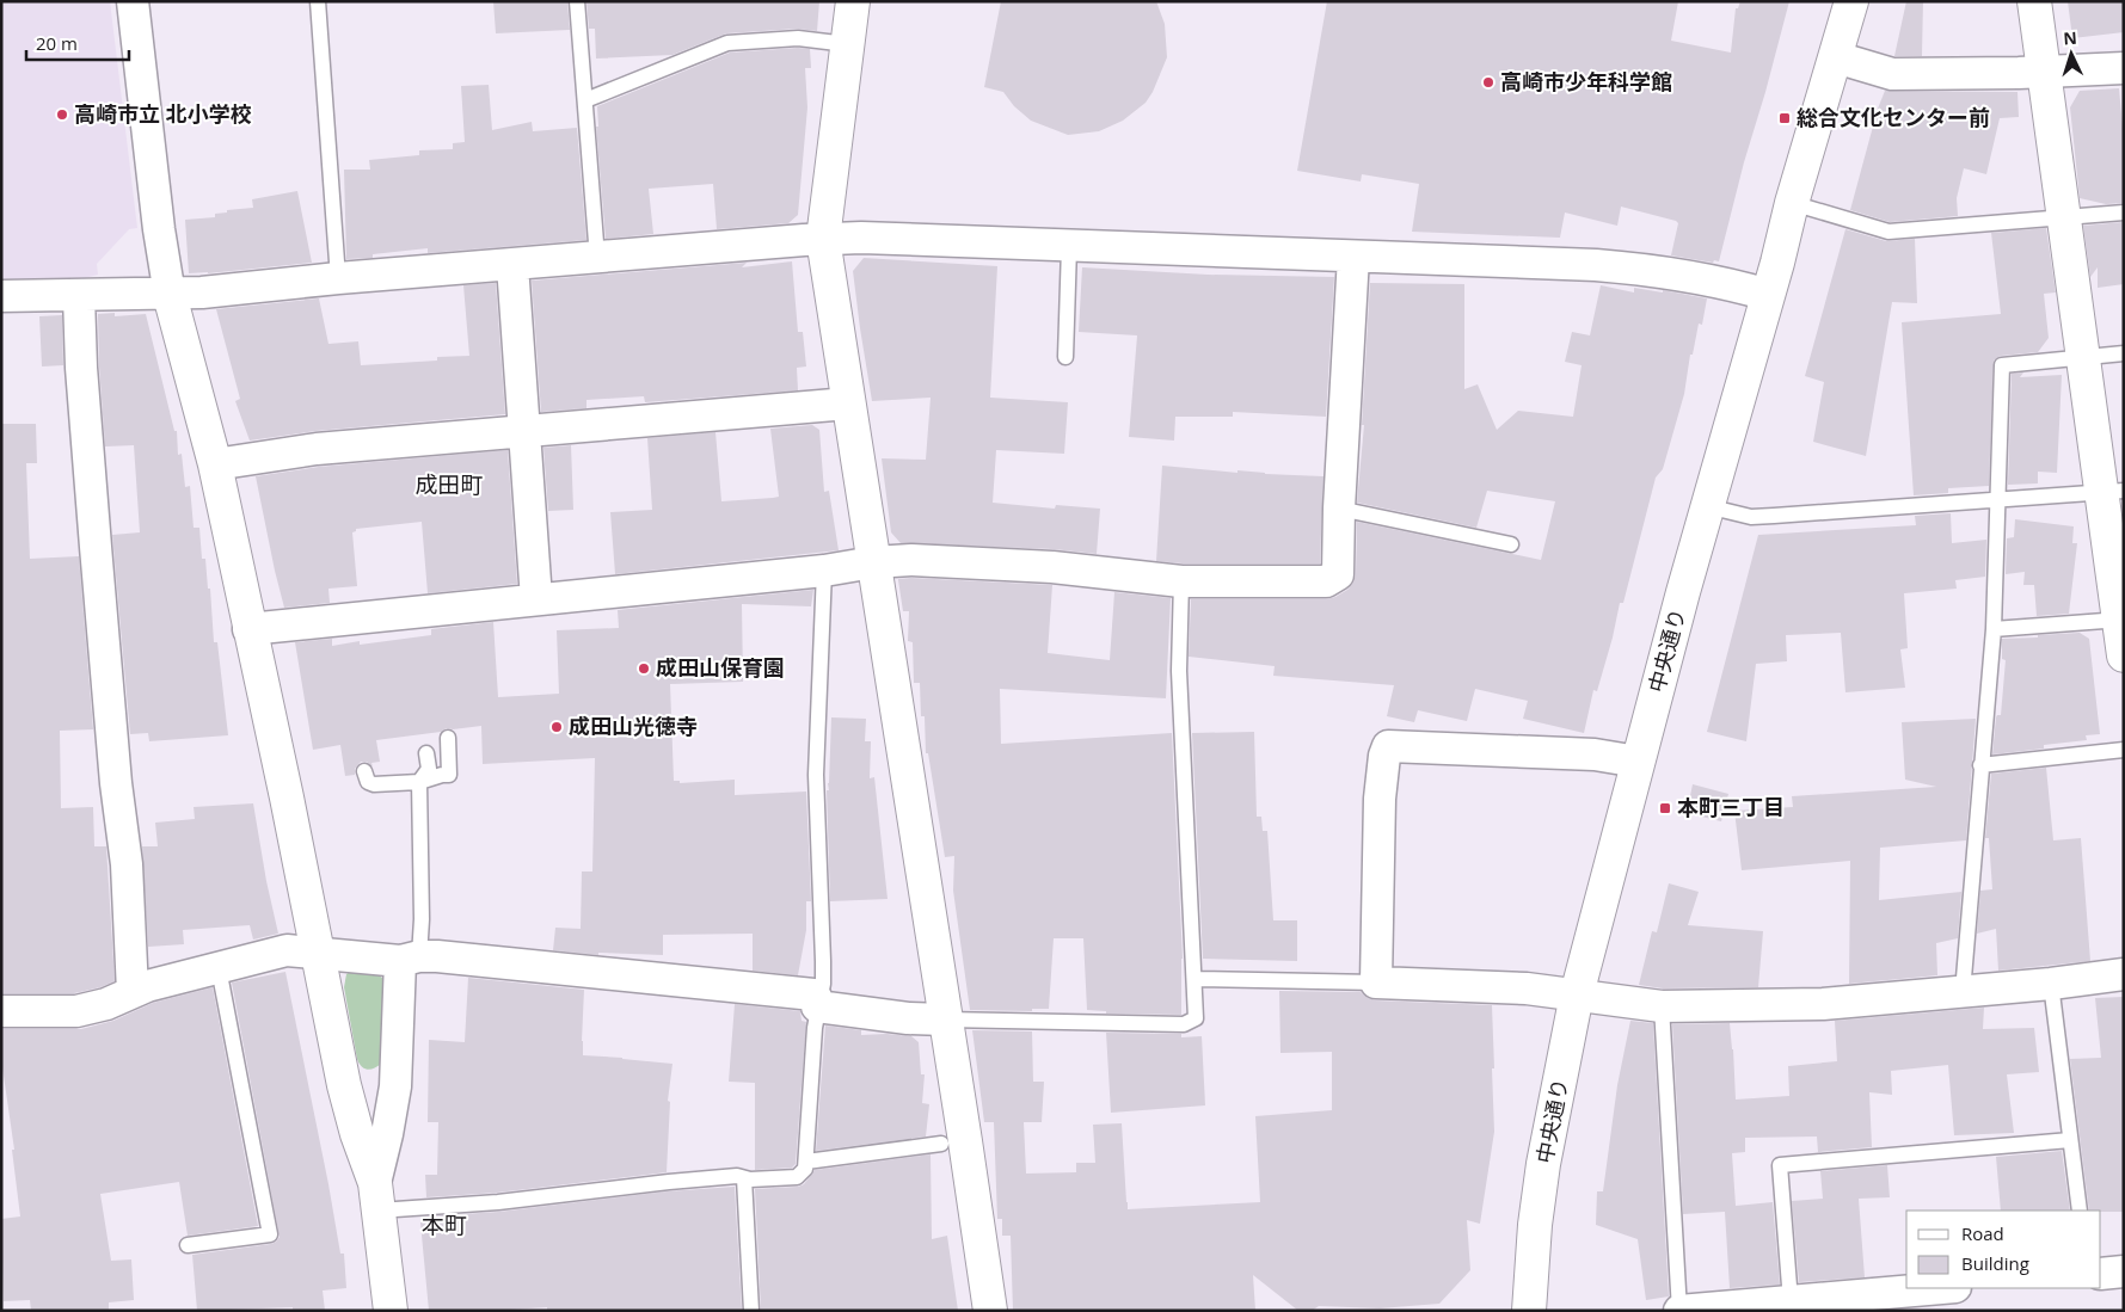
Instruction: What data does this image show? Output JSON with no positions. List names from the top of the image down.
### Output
{
  "streets": {
    "street": ["中央通り"]
  },
  "districts": ["成田町", "本町"],
  "places": {
    "other": [
      "高崎市少年科学館",
      "高崎市立 北小学校",
      "成田山保育園",
      "成田山光徳寺"
    ],
    "transit": ["総合文化センター前", "本町三丁目"]
  },
  "legend": ["Road", "Building"],
  "scale_bar": "20 m",
  "north": "top"
}
